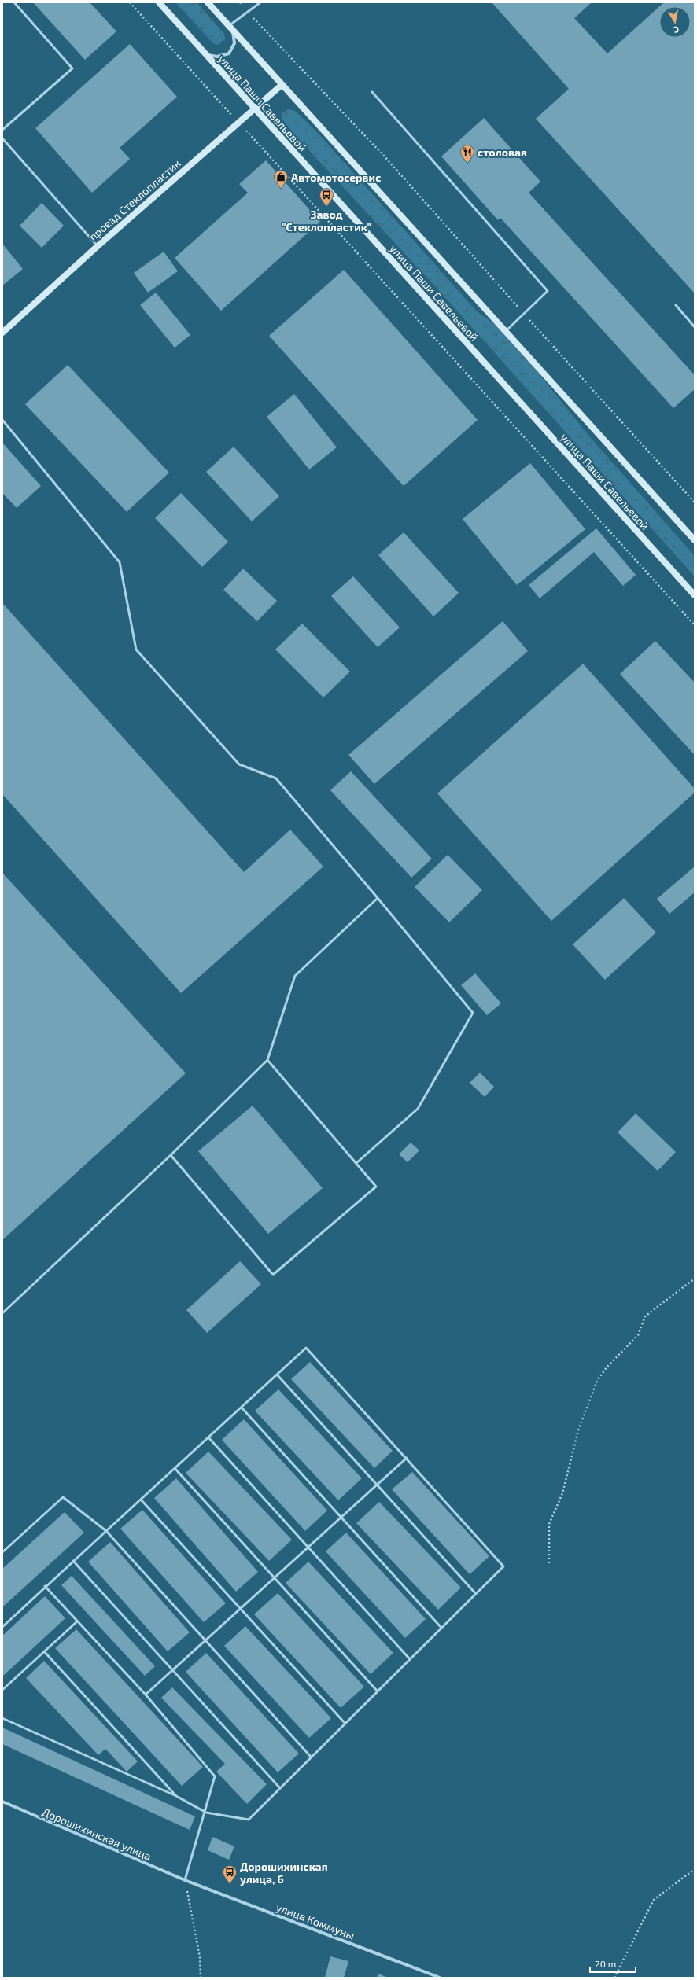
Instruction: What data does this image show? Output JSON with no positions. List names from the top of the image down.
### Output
{
  "streets": {
    "street": [
      "улица Паши Савельевой",
      "проезд Стеклопластик",
      "Дорошихинская улица",
      "улица Коммуны"
    ]
  },
  "crossings": [
    ["улица Паши Савельевой", "проезд Стеклопластик"],
    ["Дорошихинская улица", "улица Коммуны"]
  ],
  "places": {
    "restaurant": ["столовая"],
    "shop": ["Автомотосервис"],
    "bus stop": ["Завод \"Стеклопластик\"", "Дорошихинская улица, 6"]
  },
  "scale_bar": "20 m",
  "north": "bottom"
}
